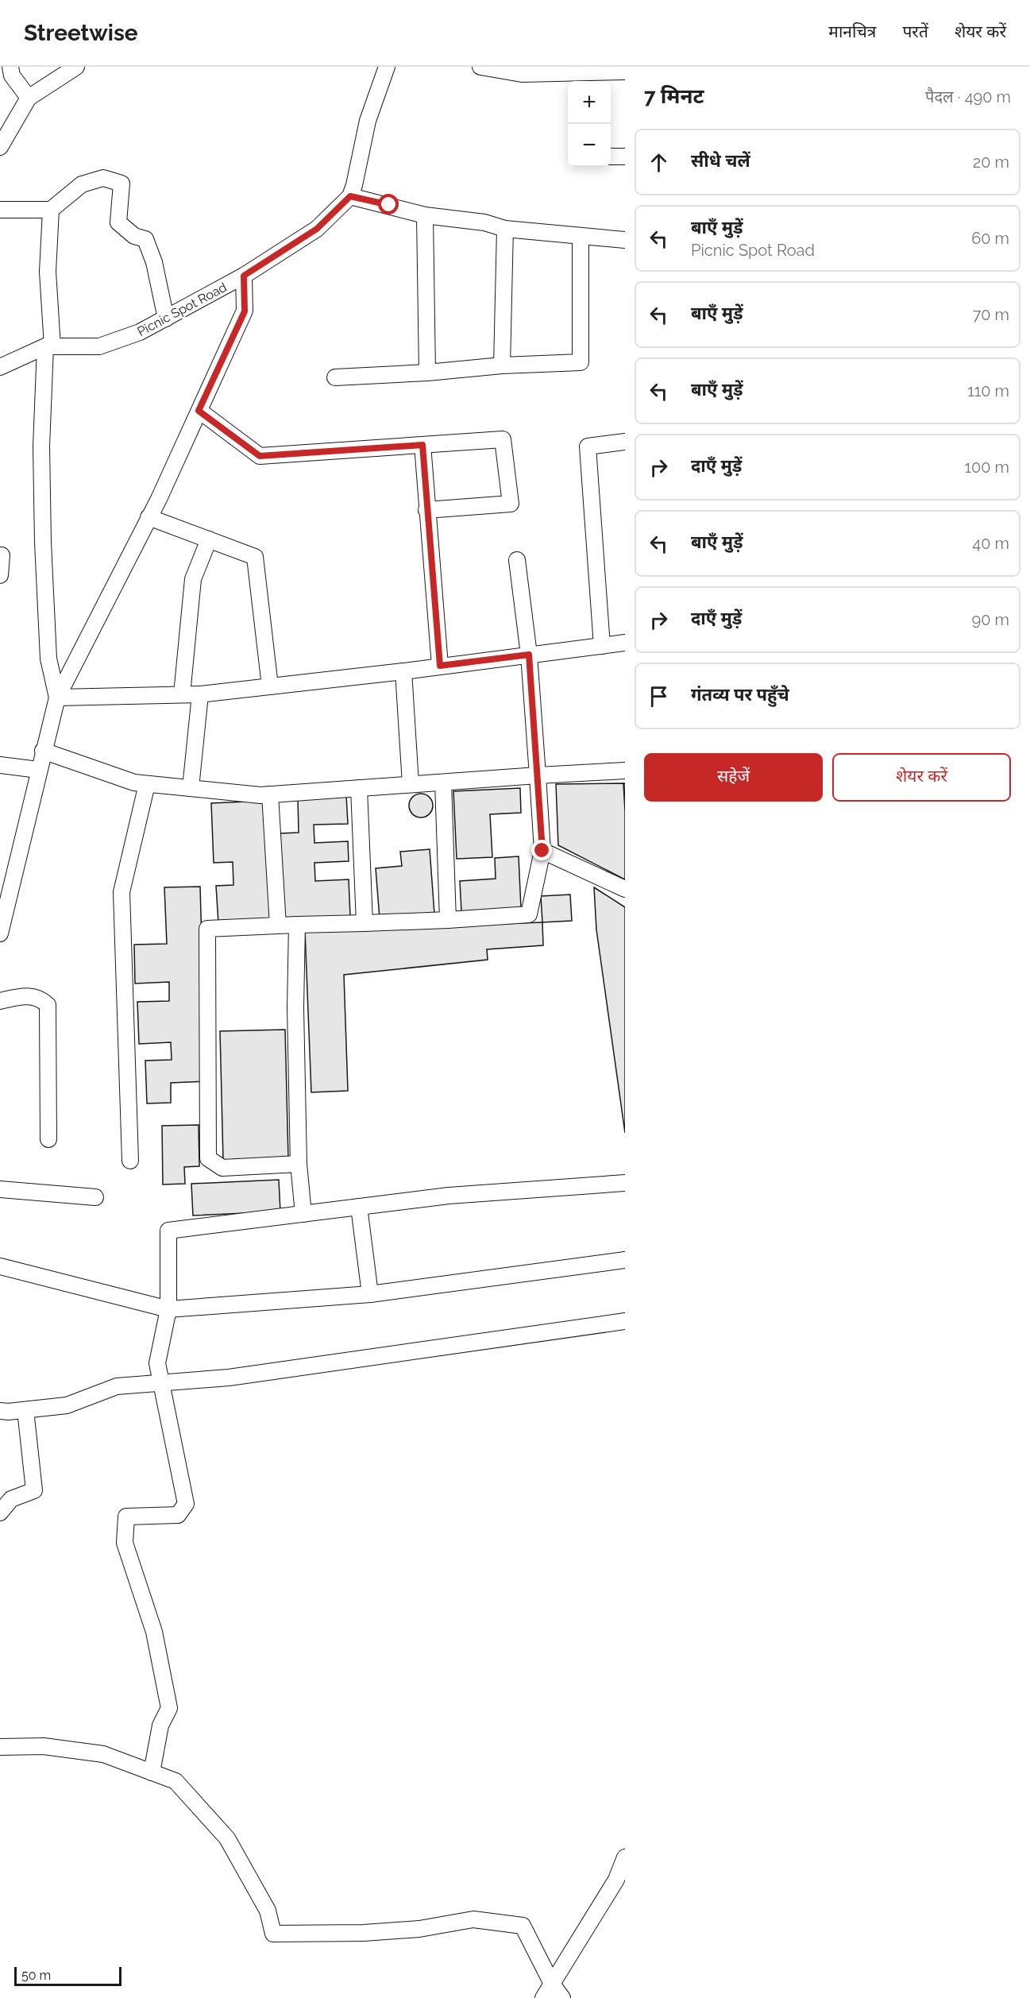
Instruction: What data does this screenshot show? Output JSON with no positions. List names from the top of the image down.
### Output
{
  "streets": {
    "street": ["Picnic Spot Road"]
  },
  "scale_bar": "50 m",
  "page": {
    "header": "Streetwise",
    "nav": ["मानचित्र", "परतें", "शेयर करें"],
    "heading": ["7 मिनट", "पैदल · 490 m"],
    "map_buttons": ["+", "−"],
    "list": [
      ["सीधे चलें", "20 m"],
      ["बाएँ मुड़ें", "Picnic Spot Road", "60 m"],
      ["बाएँ मुड़ें", "70 m"],
      ["बाएँ मुड़ें", "110 m"],
      ["दाएँ मुड़ें", "100 m"],
      ["बाएँ मुड़ें", "40 m"],
      ["दाएँ मुड़ें", "90 m"],
      "गंतव्य पर पहुँचे"
    ],
    "buttons": ["सहेजें", "शेयर करें"],
    "scale": "50 m"
  }
}
